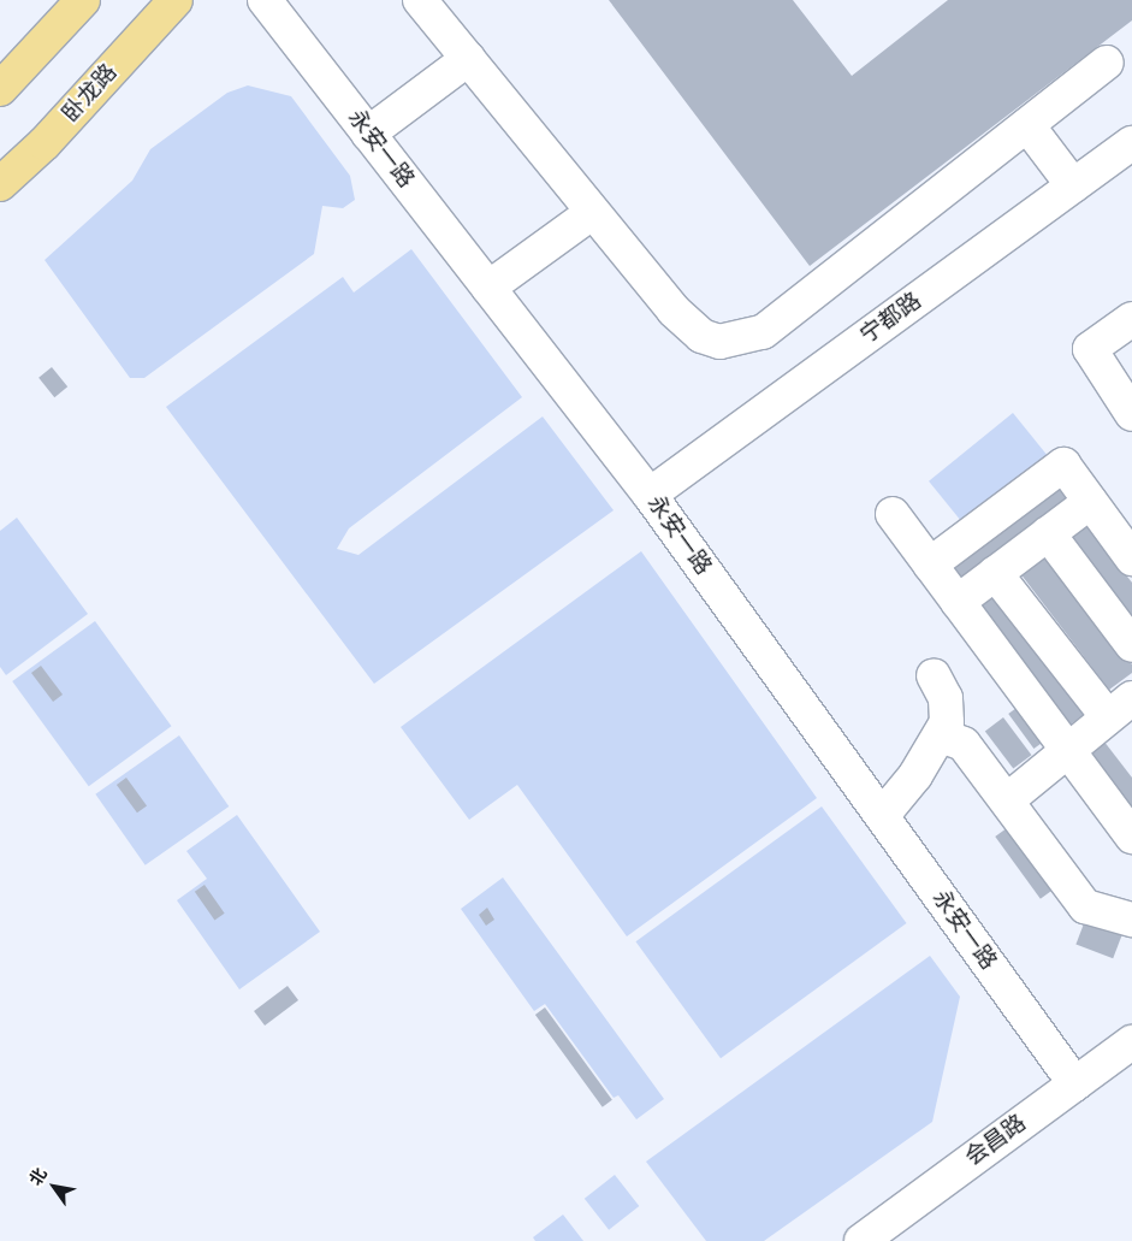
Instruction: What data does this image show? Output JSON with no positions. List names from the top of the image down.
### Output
{
  "streets": {
    "main road": ["卧龙路"],
    "street": ["永安一路", "宁都路", "会昌路"]
  },
  "crossings": [
    ["永安一路", "宁都路"],
    ["永安一路", "会昌路"]
  ],
  "north": "top left"
}
